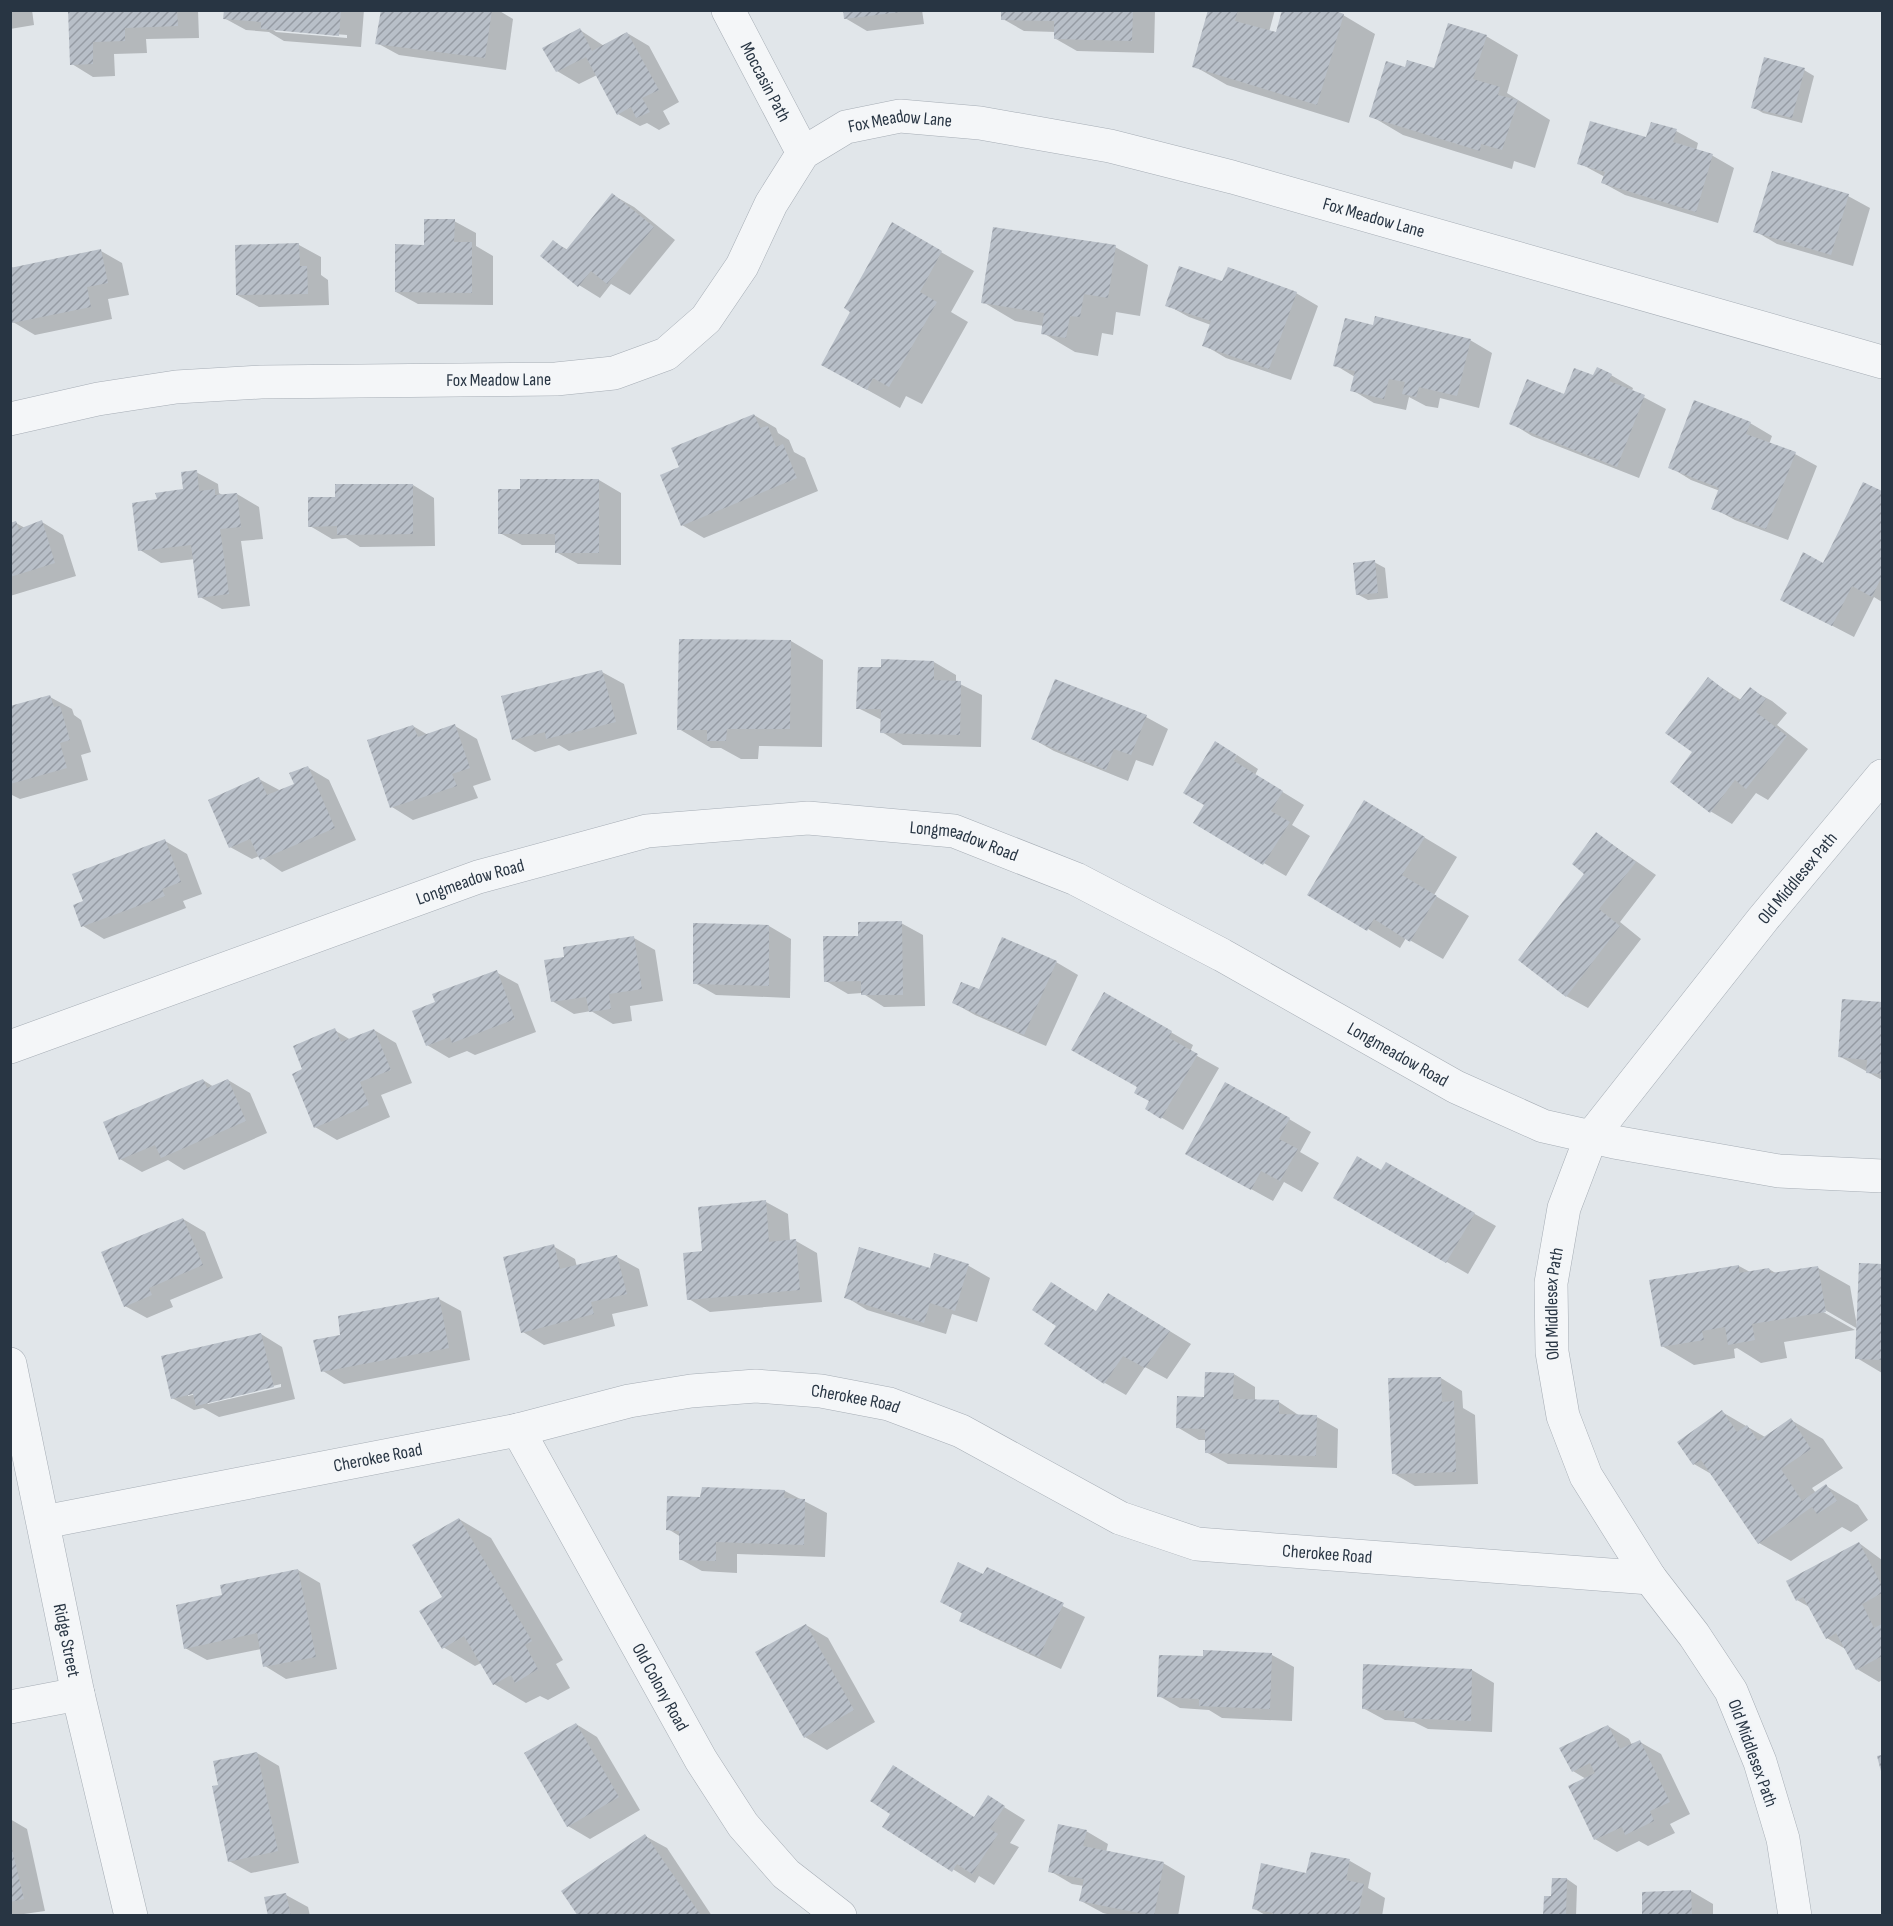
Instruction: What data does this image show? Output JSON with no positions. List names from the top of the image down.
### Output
{
  "streets": {
    "street": [
      "Moccasin Path",
      "Fox Meadow Lane",
      "Longmeadow Road",
      "Old Middlesex Path",
      "Cherokee Road",
      "Ridge Street",
      "Old Colony Road"
    ]
  },
  "crossings": [
    ["Moccasin Path", "Fox Meadow Lane"],
    ["Longmeadow Road", "Old Middlesex Path"],
    ["Old Middlesex Path", "Cherokee Road"],
    ["Cherokee Road", "Ridge Street"],
    ["Cherokee Road", "Old Colony Road"]
  ]
}
